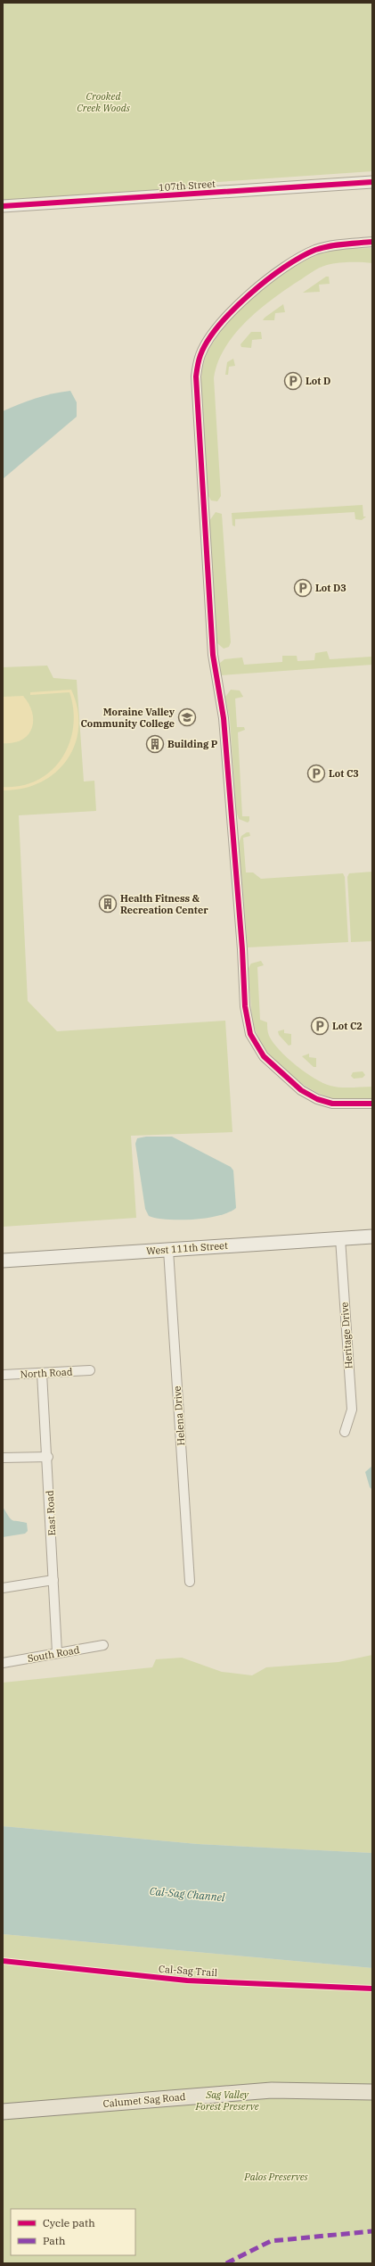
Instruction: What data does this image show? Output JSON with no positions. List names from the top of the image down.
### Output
{
  "streets": {
    "main road": ["West 111th Street", "Calumet Sag Road"],
    "street": [
      "107th Street",
      "Heritage Drive",
      "North Road",
      "Helena Drive",
      "East Road",
      "South Road"
    ],
    "cycle path": ["Cal-Sag Trail"]
  },
  "crossings": [
    ["West 111th Street", "Heritage Drive"],
    ["West 111th Street", "Helena Drive"],
    ["North Road", "East Road"],
    ["East Road", "South Road"]
  ],
  "water": ["Cal-Sag Channel"],
  "parks": ["Crooked Creek Woods", "Sag Valley Forest Preserve", "Palos Preserves"],
  "places": {
    "parking": [
      "Lot D",
      "Lot D3",
      "Lot C3",
      "Lot C2"
    ],
    "school or university": ["Moraine Valley Community College"],
    "building": ["Building P", "Health Fitness & Recreation Center"]
  },
  "legend": ["Cycle path", "Path"]
}
